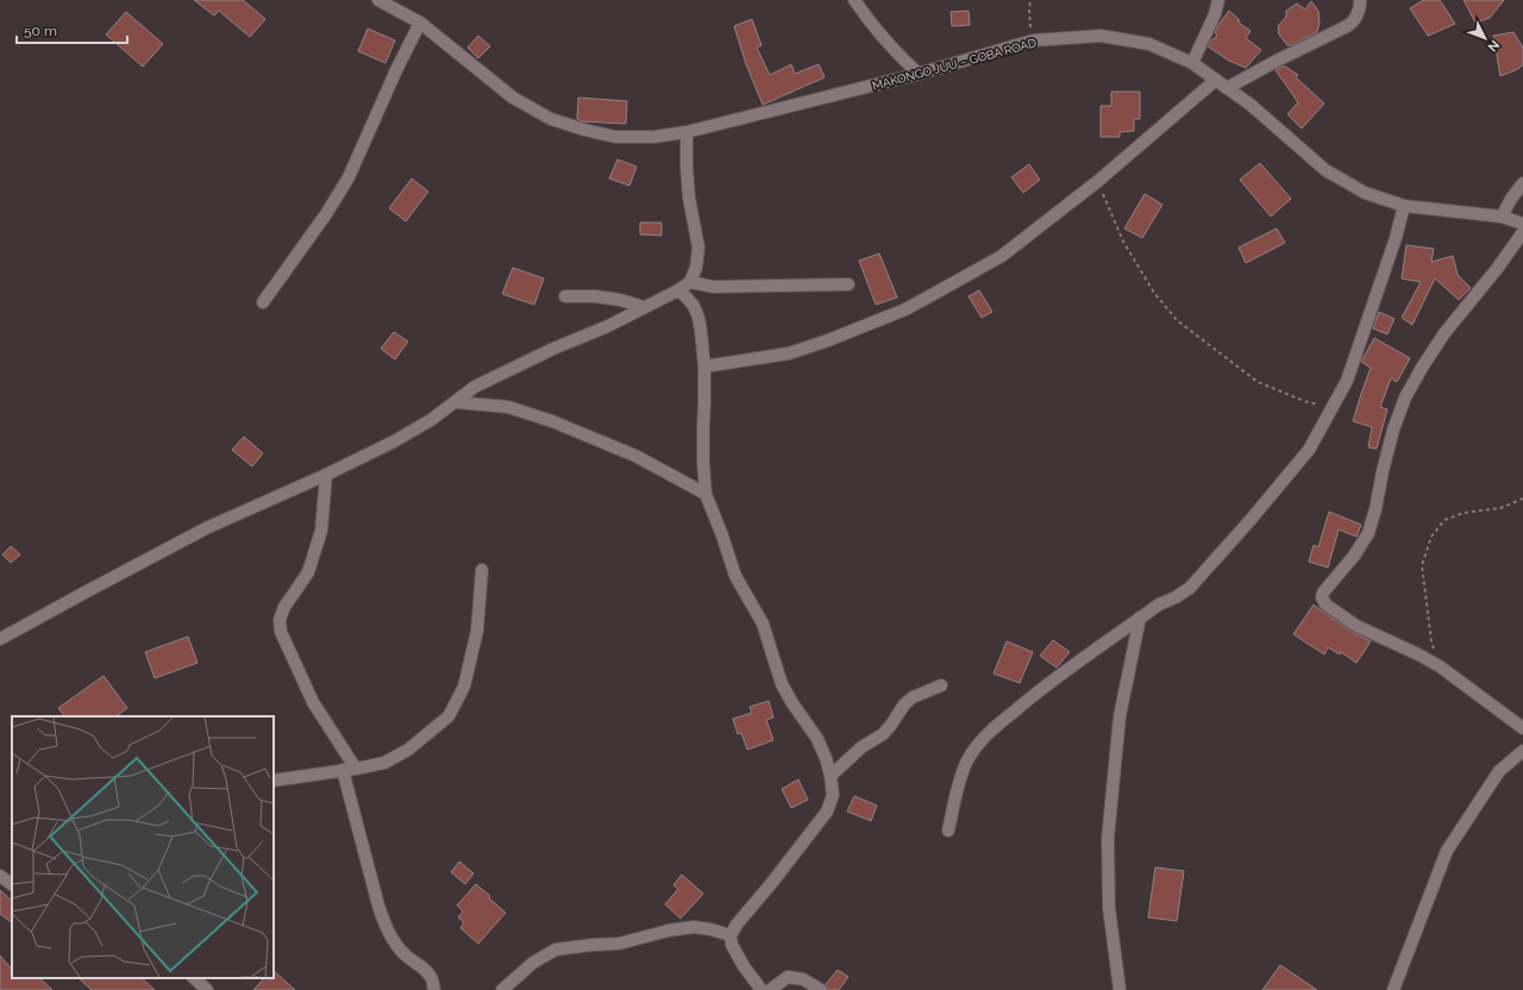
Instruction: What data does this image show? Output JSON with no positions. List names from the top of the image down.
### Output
{
  "streets": {
    "street": ["MAKONGO JUU – GOBA ROAD"]
  },
  "scale_bar": "50 m",
  "north": "bottom right"
}
